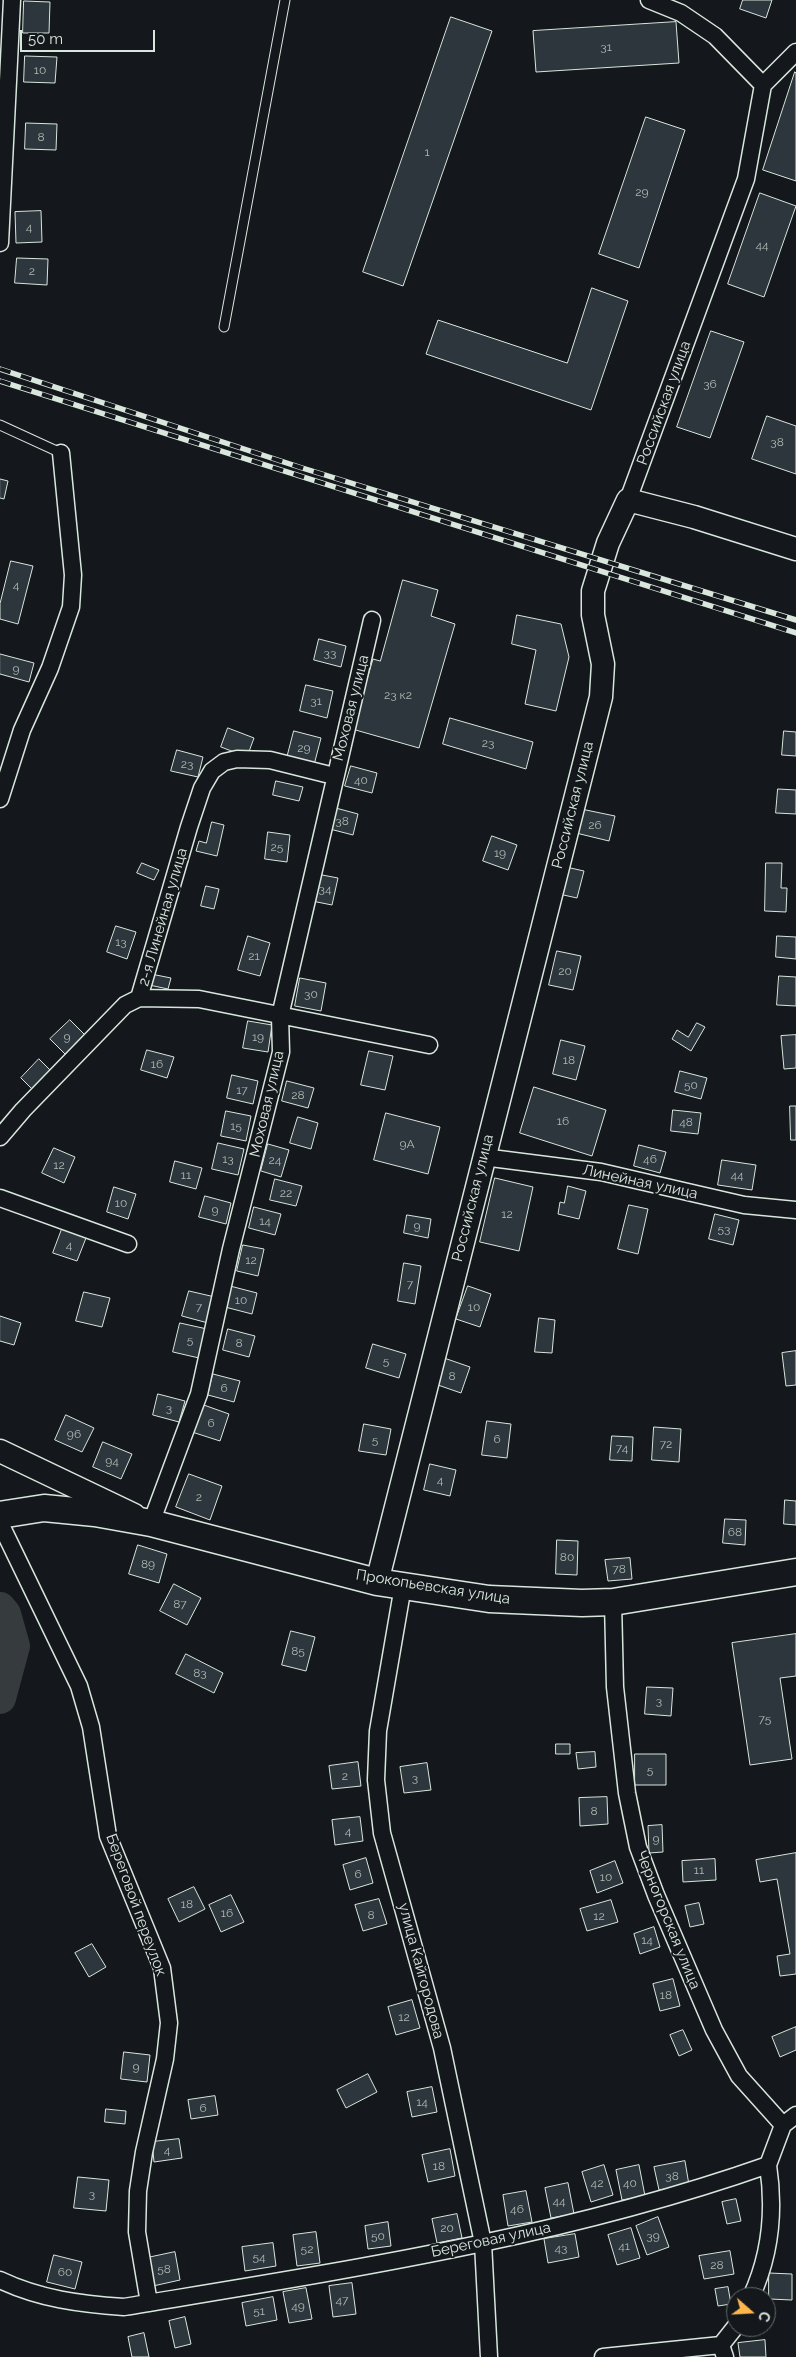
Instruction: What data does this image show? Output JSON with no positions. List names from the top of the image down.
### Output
{
  "streets": {
    "main road": ["Российская улица", "Прокопьевская улица"],
    "street": [
      "Моховая улица",
      "2-я Линейная улица",
      "Линейная улица",
      "Береговой переулок",
      "Черногорская улица",
      "улица Кайгородова",
      "Береговая улица"
    ]
  },
  "crossings": [
    ["Российская улица", "Линейная улица"],
    ["Российская улица", "Прокопьевская улица"],
    ["Моховая улица", "2-я Линейная улица"],
    ["Моховая улица", "Прокопьевская улица"],
    ["Прокопьевская улица", "Черногорская улица"],
    ["Прокопьевская улица", "улица Кайгородова"],
    ["Береговой переулок", "Береговая улица"],
    ["улица Кайгородова", "Береговая улица"]
  ],
  "house_numbers": [
    "31",
    "10",
    "8",
    "1",
    "29",
    "4",
    "44",
    "2",
    "36",
    "38",
    "4",
    "33",
    "9",
    "23 к2",
    "31",
    "23",
    "29",
    "23",
    "40",
    "38",
    "26",
    "25",
    "19",
    "34",
    "13",
    "21",
    "20",
    "30",
    "9",
    "19",
    "18",
    "16",
    "50",
    "17",
    "28",
    "16",
    "48",
    "15",
    "9А",
    "13",
    "46",
    "24",
    "12",
    "11",
    "44",
    "22",
    "10",
    "9",
    "12",
    "14",
    "9",
    "53",
    "4",
    "12",
    "7",
    "10",
    "7",
    "10",
    "5",
    "8",
    "5",
    "8",
    "6",
    "3",
    "6",
    "96",
    "6",
    "5",
    "72",
    "74",
    "94",
    "4",
    "2",
    "68",
    "80",
    "89",
    "78",
    "87",
    "85",
    "83",
    "3",
    "75",
    "5",
    "2",
    "3",
    "8",
    "4",
    "9",
    "11",
    "6",
    "10",
    "18",
    "16",
    "8",
    "12",
    "14",
    "18",
    "12",
    "9",
    "14",
    "6",
    "4",
    "18",
    "38",
    "42",
    "40",
    "3",
    "44",
    "46",
    "20",
    "50",
    "39",
    "41",
    "43",
    "52",
    "54",
    "28",
    "58",
    "60",
    "47",
    "49",
    "51"
  ],
  "scale_bar": "50 m",
  "north": "right"
}
